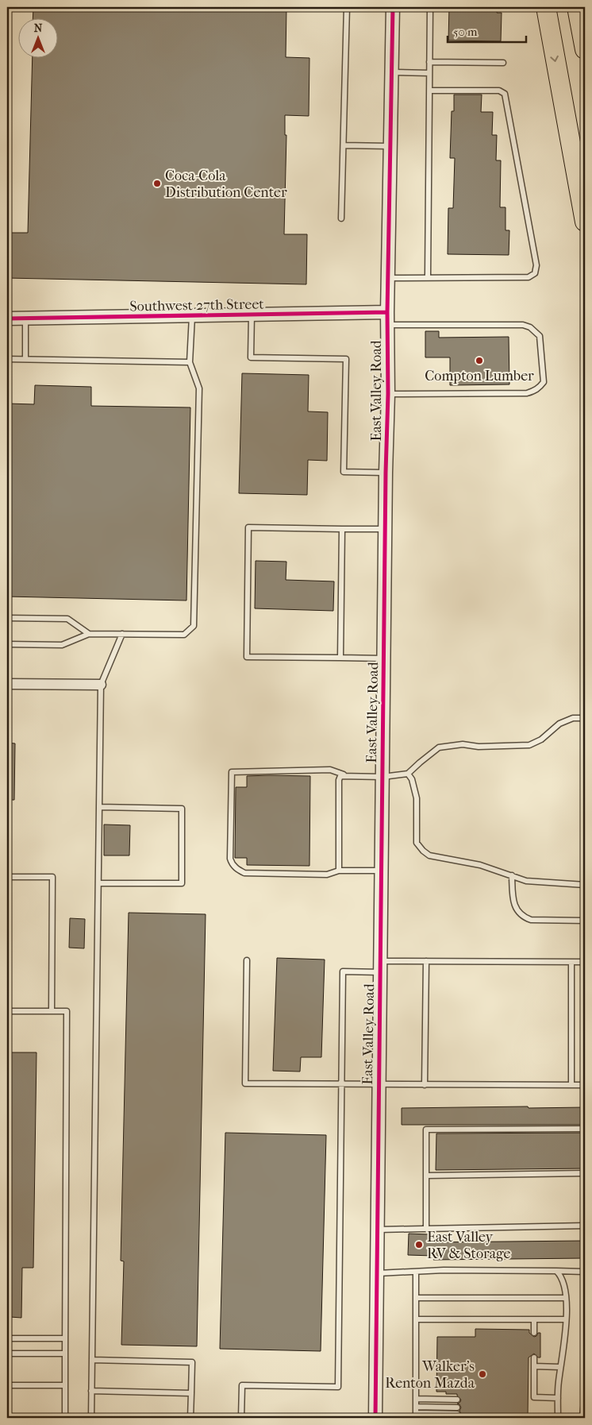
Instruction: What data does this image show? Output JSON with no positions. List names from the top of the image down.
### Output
{
  "streets": {
    "street": ["Southwest 27th Street", "East Valley Road"]
  },
  "crossings": [
    ["Southwest 27th Street", "East Valley Road"]
  ],
  "places": [
    "Coca-Cola Distribution Center",
    "Compton Lumber",
    "East Valley RV & Storage",
    "Walker's Renton Mazda"
  ],
  "scale_bar": "50 m",
  "north": "top"
}
